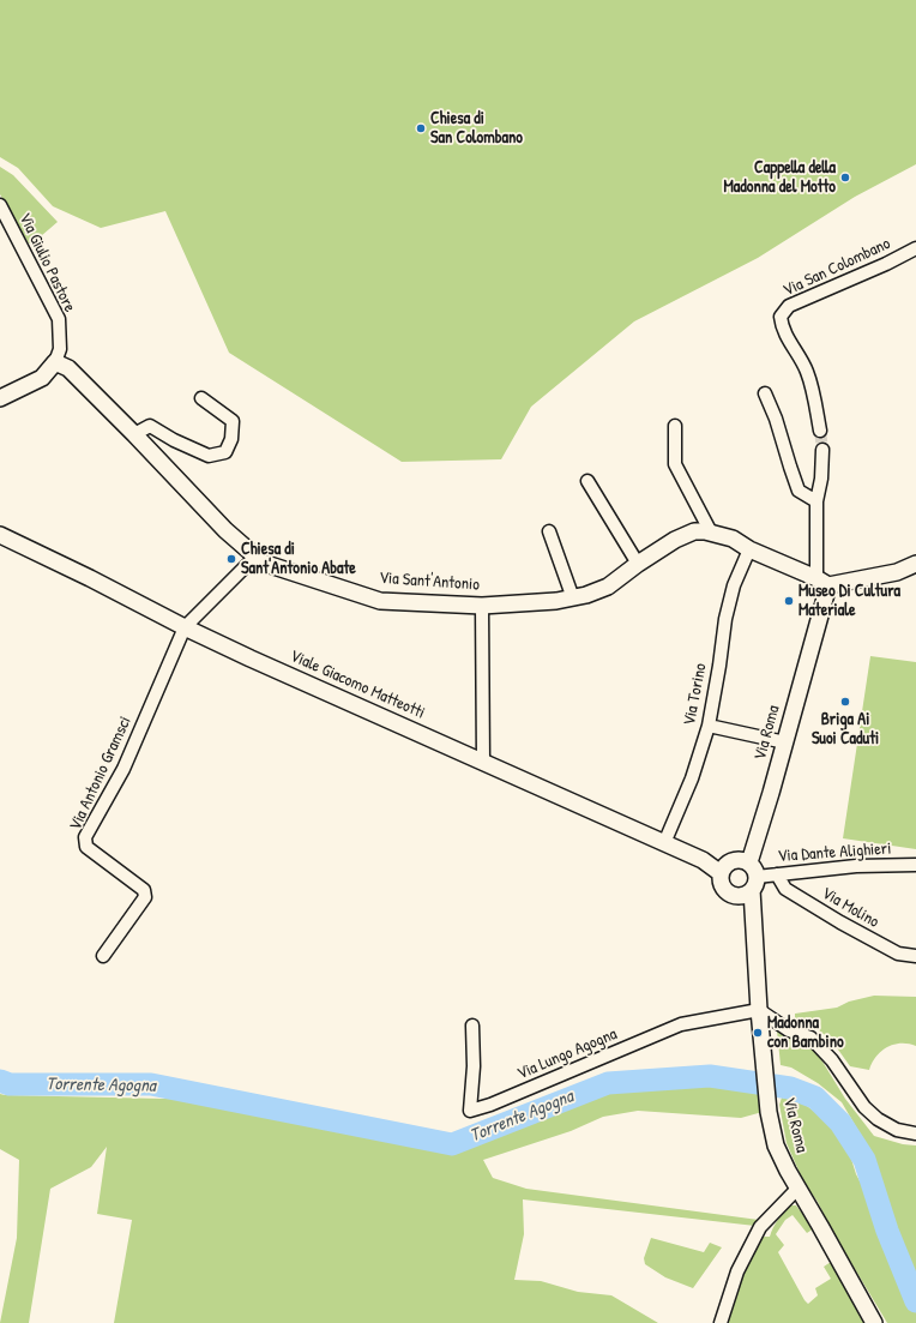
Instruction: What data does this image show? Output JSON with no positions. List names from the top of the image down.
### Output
{
  "streets": {
    "street": [
      "Via Giulio Pastore",
      "Via San Colombano",
      "Via Sant'Antonio",
      "Viale Giacomo Matteotti",
      "Via Torino",
      "Via Roma",
      "Via Antonio Gramsci",
      "Via Dante Alighieri",
      "Via Molino",
      "Via Lungo Agogna"
    ]
  },
  "crossings": [
    ["Via Giulio Pastore", "Via Sant'Antonio"],
    ["Via Sant'Antonio", "Via Torino"],
    ["Via Sant'Antonio", "Via Roma"],
    ["Viale Giacomo Matteotti", "Via Torino"],
    ["Viale Giacomo Matteotti", "Via Roma"],
    ["Viale Giacomo Matteotti", "Via Antonio Gramsci"],
    ["Viale Giacomo Matteotti", "Via Dante Alighieri"],
    ["Via Roma", "Via Dante Alighieri"],
    ["Via Roma", "Via Lungo Agogna"],
    ["Via Dante Alighieri", "Via Molino"]
  ],
  "water": ["Torrente Agogna"],
  "places": [
    "Chiesa di San Colombano",
    "Cappella della Madonna del Motto",
    "Chiesa di Sant'Antonio Abate",
    "Museo Di Cultura Materiale",
    "Briga Ai Suoi Caduti",
    "Madonna con Bambino"
  ]
}
